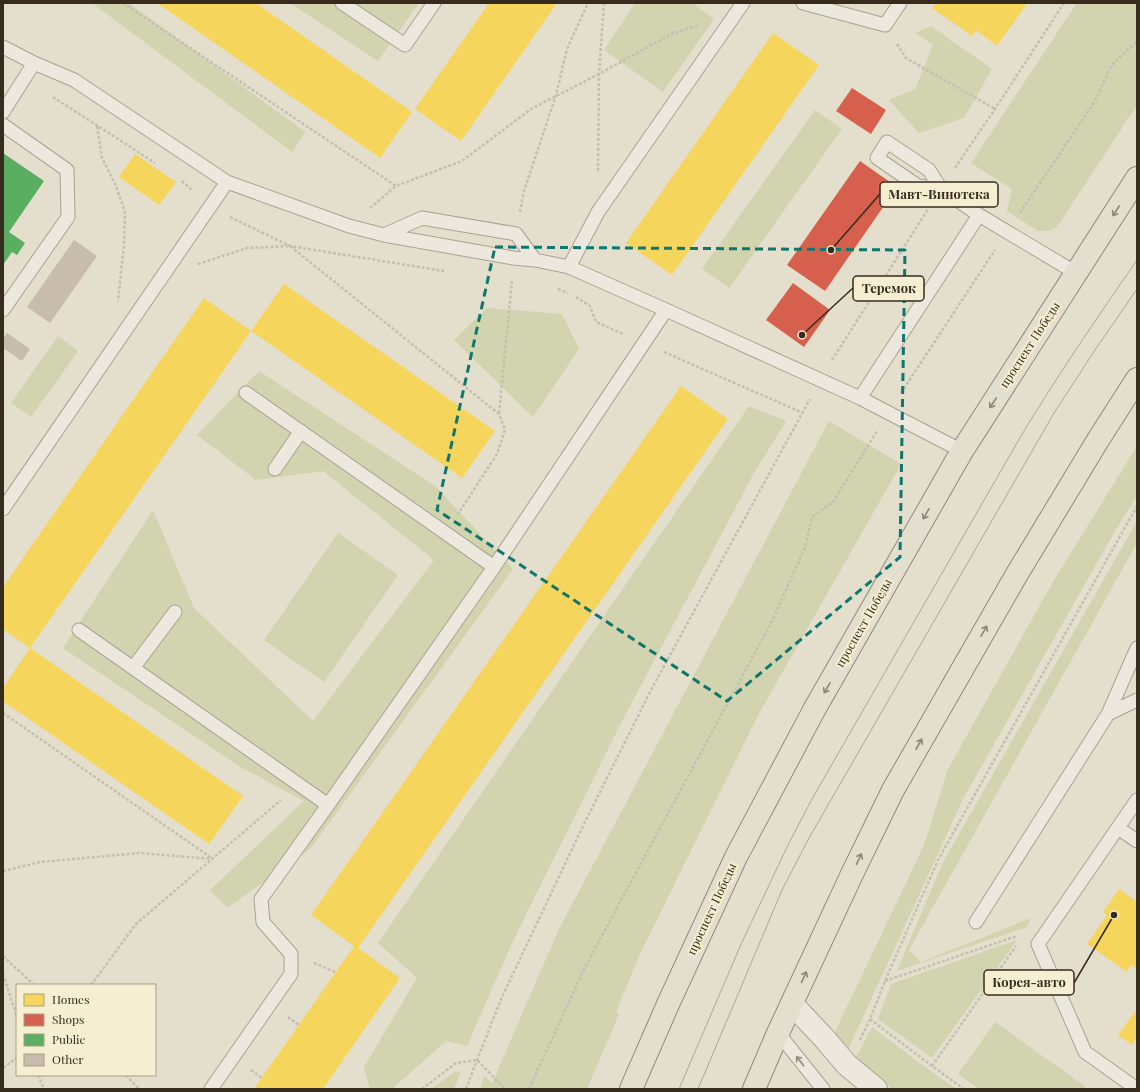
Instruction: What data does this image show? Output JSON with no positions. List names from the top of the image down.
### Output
{
  "streets": {
    "main road": ["проспект Победы"]
  },
  "places": ["Мавт-Винотека", "Теремок", "Корея-авто"],
  "legend": [
    "Homes",
    "Shops",
    "Public",
    "Other"
  ]
}
